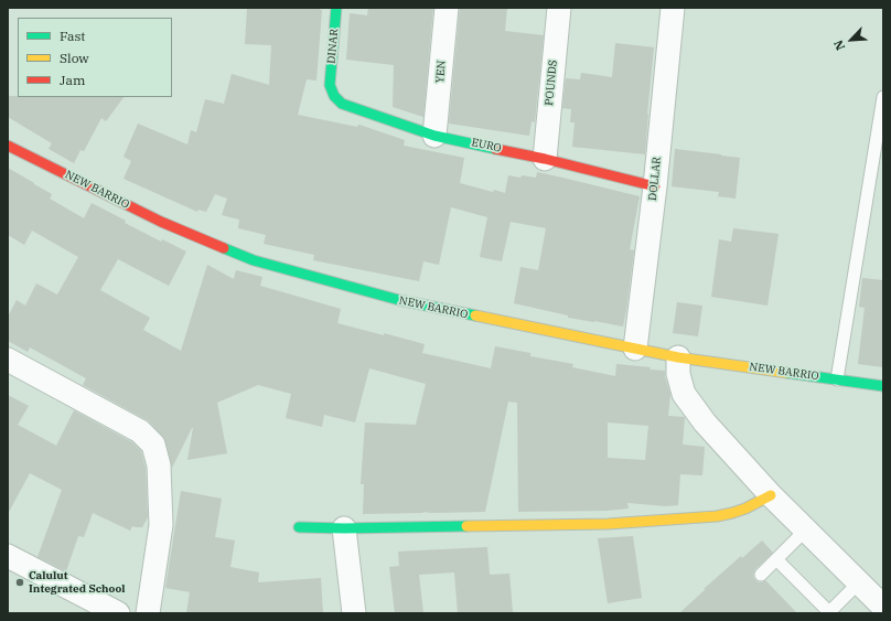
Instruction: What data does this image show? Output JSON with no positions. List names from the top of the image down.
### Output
{
  "streets": {
    "main road": ["DINAR", "EURO", "NEW BARRIO"],
    "street": ["YEN", "POUNDS", "DOLLAR"]
  },
  "crossings": [
    ["DINAR", "EURO"],
    ["YEN", "EURO"],
    ["POUNDS", "EURO"],
    ["EURO", "DOLLAR"],
    ["DOLLAR", "NEW BARRIO"]
  ],
  "places": ["Calulut Integrated School"],
  "legend": ["Fast", "Slow", "Jam"],
  "north": "bottom left"
}
